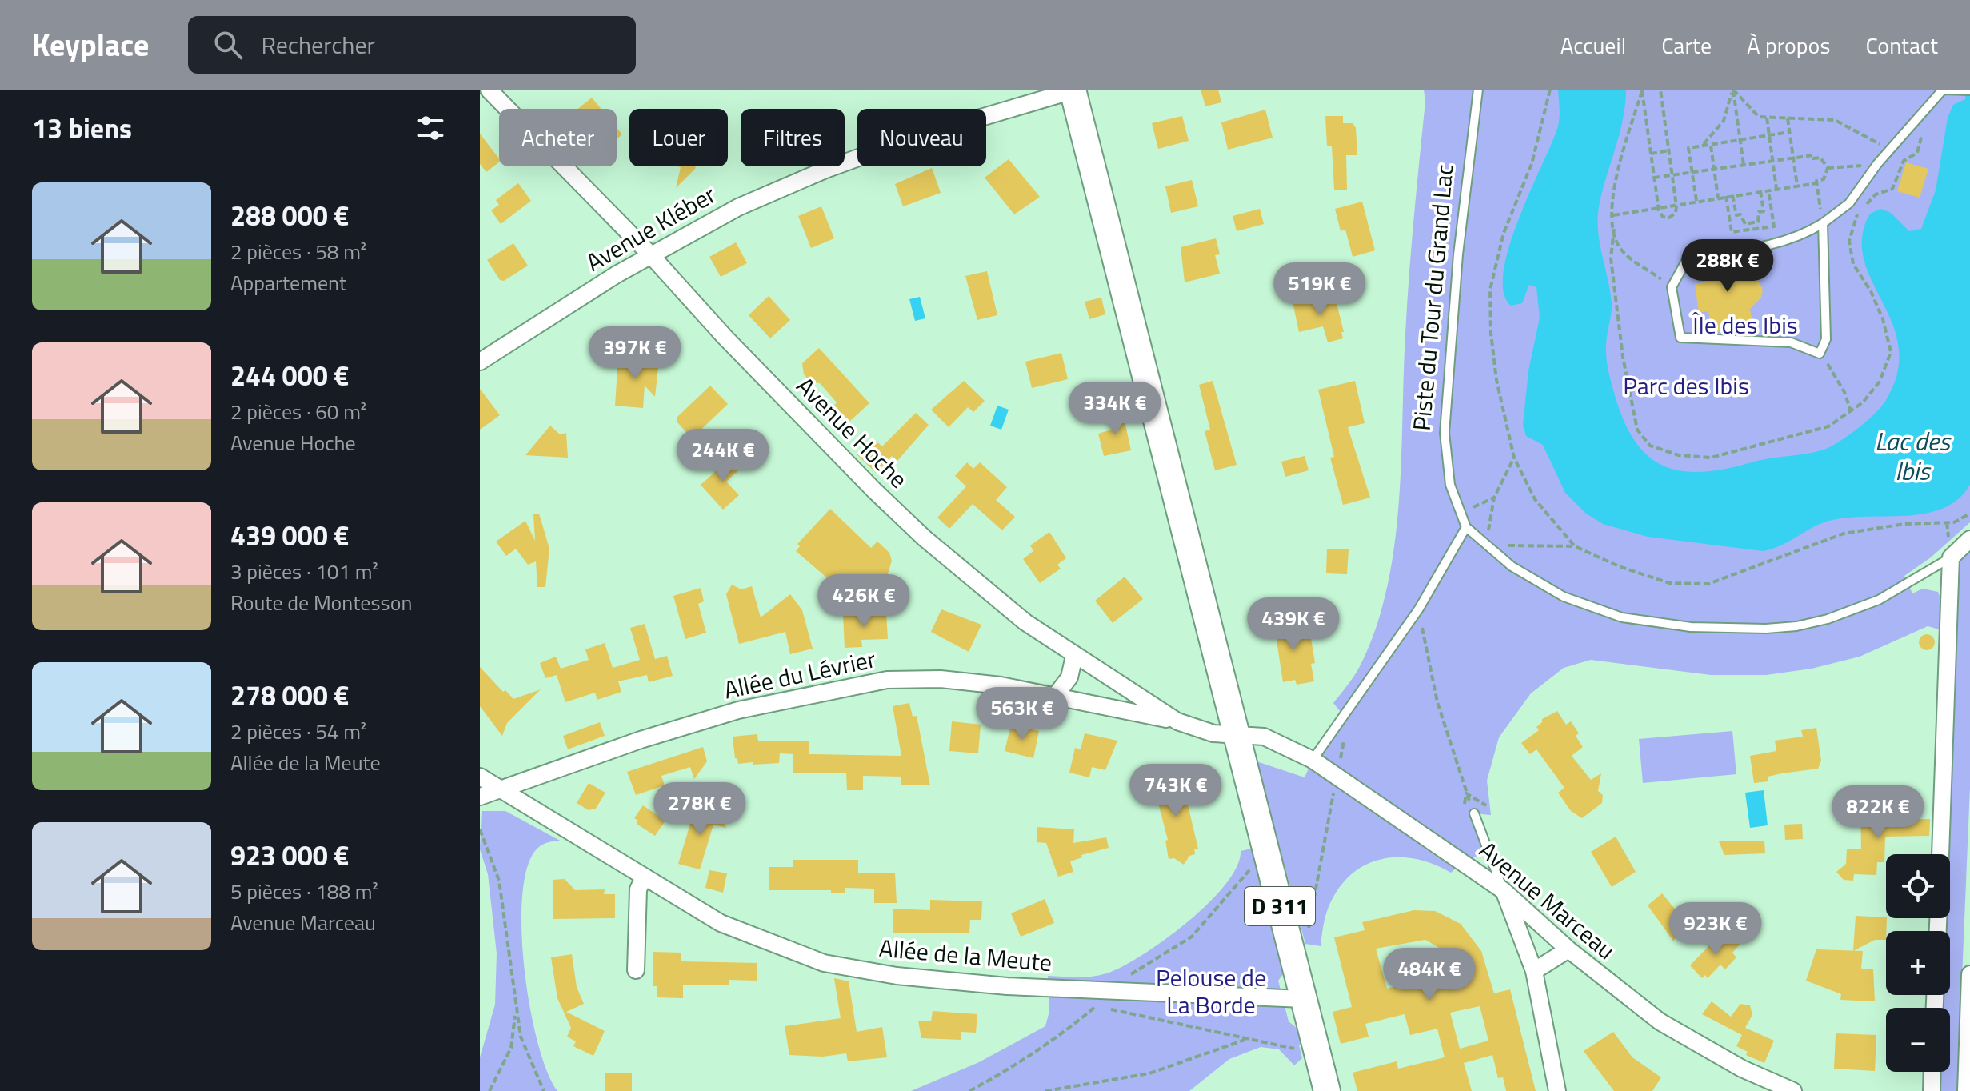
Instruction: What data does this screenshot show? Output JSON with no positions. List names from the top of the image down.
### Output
{
  "streets": {
    "main road": ["D 311"],
    "street": [
      "Avenue Kléber",
      "Piste du Tour du Grand Lac",
      "Avenue Hoche",
      "Allée du Lévrier",
      "Avenue Marceau",
      "Allée de la Meute"
    ]
  },
  "crossings": [
    ["Avenue Kléber", "Avenue Hoche"],
    ["Avenue Kléber", "D 311"],
    ["Avenue Hoche", "Allée du Lévrier"],
    ["Avenue Hoche", "Avenue Marceau"],
    ["Avenue Hoche", "D 311"],
    ["Allée du Lévrier", "Allée de la Meute"],
    ["Avenue Marceau", "D 311"],
    ["D 311", "Allée de la Meute"]
  ],
  "water": ["Lac des Ibis"],
  "parks": ["Île des Ibis", "Parc des Ibis", "Pelouse de La Borde"],
  "page": {
    "header": "Keyplace",
    "search": "Rechercher",
    "nav": [
      "Accueil",
      "Carte",
      "À propos",
      "Contact"
    ],
    "heading": "13 biens",
    "chip": [
      "Acheter",
      "Louer",
      "Filtres",
      "Nouveau"
    ],
    "list": [
      {
        "name": "288 000 €",
        "note": "2 pièces · 58 m² · Appartement"
      },
      {
        "name": "244 000 €",
        "note": "2 pièces · 60 m² · Avenue Hoche"
      },
      {
        "name": "439 000 €",
        "note": "3 pièces · 101 m² · Route de Montesson"
      },
      {
        "name": "278 000 €",
        "note": "2 pièces · 54 m² · Allée de la Meute"
      },
      {
        "name": "923 000 €",
        "note": "5 pièces · 188 m² · Avenue Marceau"
      }
    ],
    "price": [
      "288K €",
      "519K €",
      "397K €",
      "334K €",
      "244K €",
      "426K €",
      "439K €",
      "563K €",
      "743K €",
      "278K €",
      "822K €",
      "923K €",
      "484K €"
    ],
    "map_buttons": ["+", "−"]
  }
}
